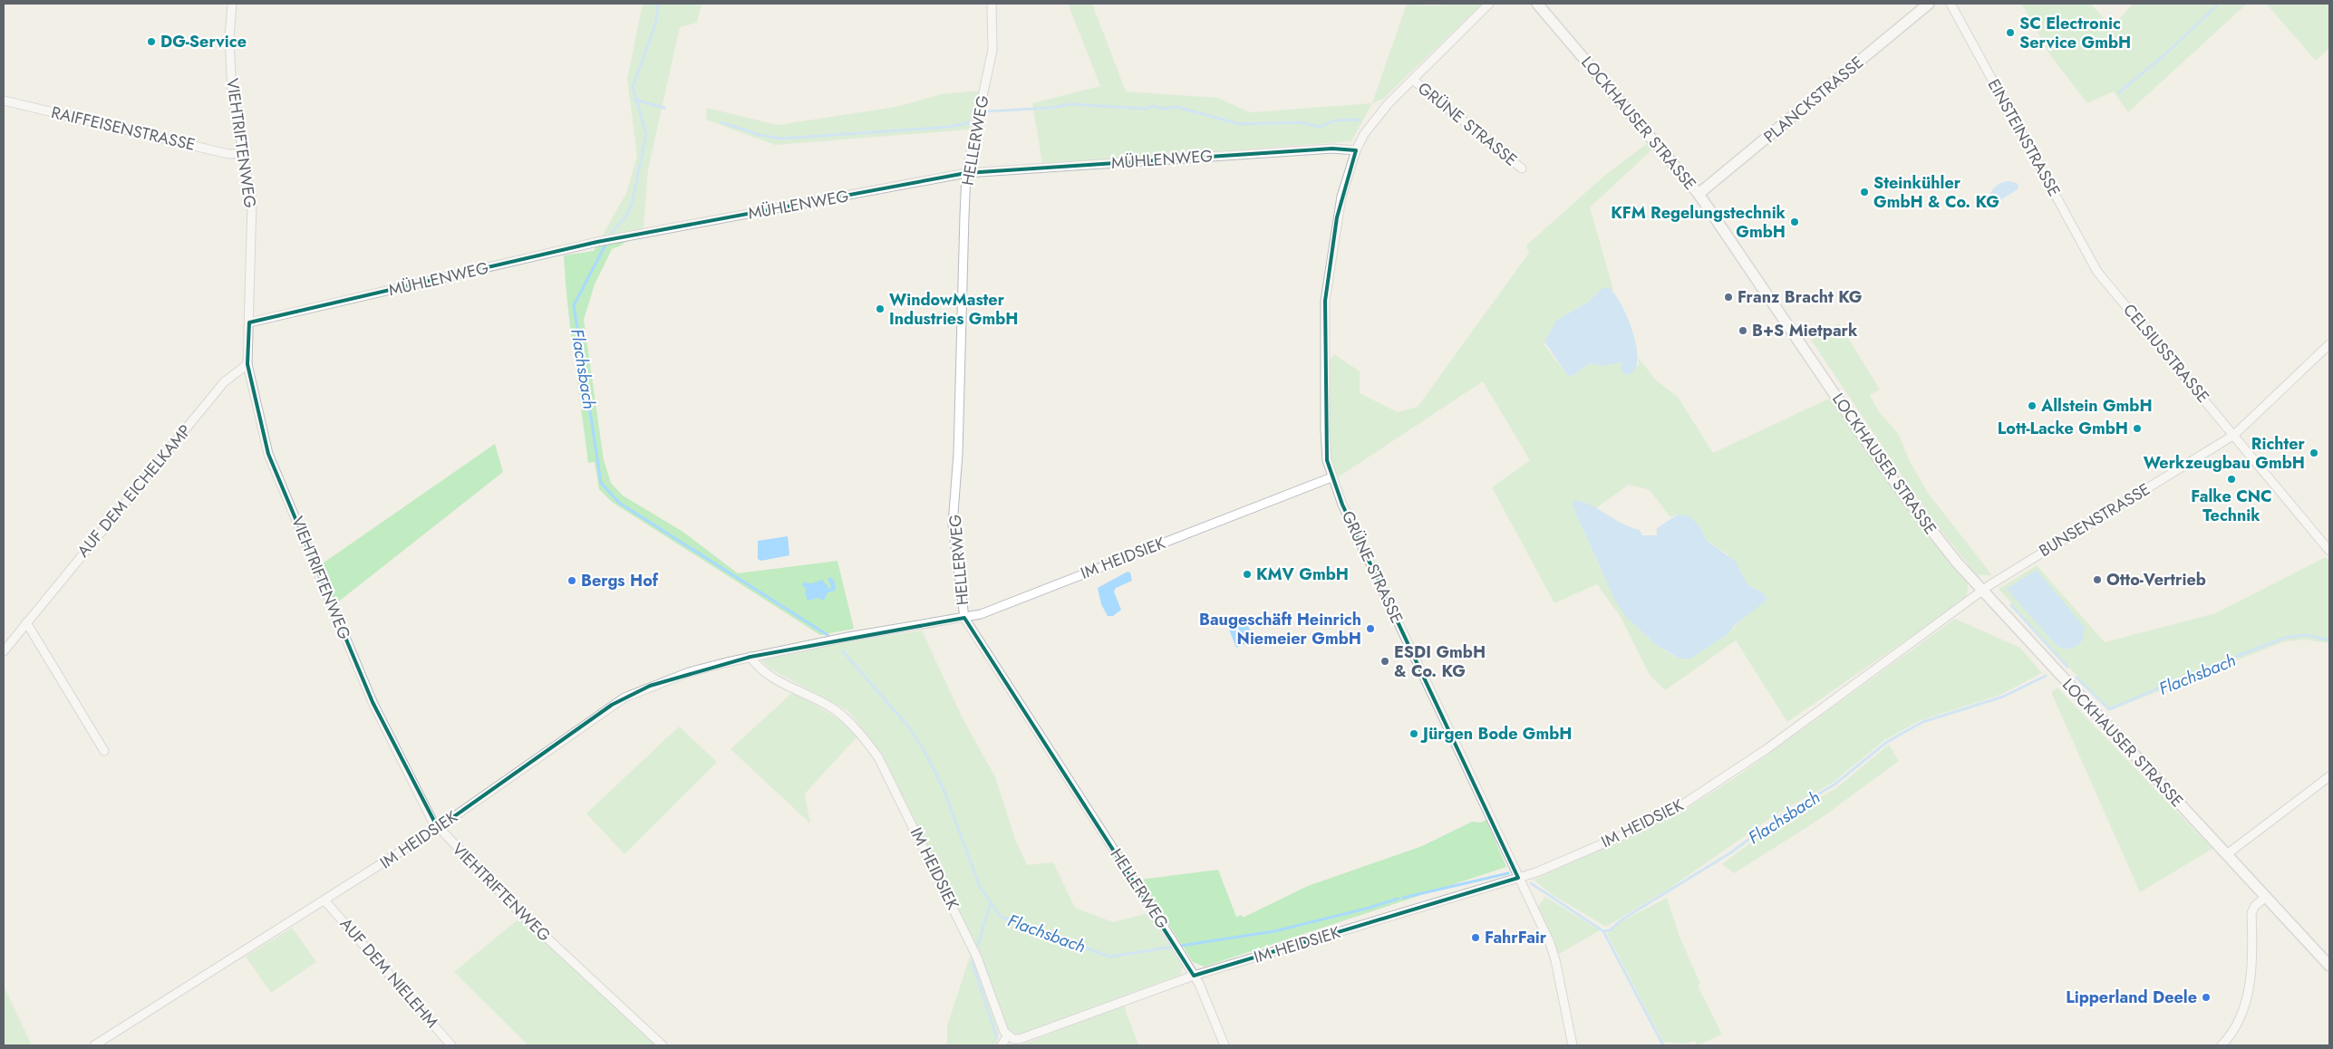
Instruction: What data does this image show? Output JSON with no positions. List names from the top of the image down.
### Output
{
  "streets": {
    "street": [
      "PLANCKSTRASSE",
      "LOCKHAUSER STRASSE",
      "GRÜNE STRASSE",
      "RAIFFEISENSTRASSE",
      "EINSTEINSTRASSE",
      "HELLERWEG",
      "VIEHTRIFTENWEG",
      "MÜHLENWEG",
      "CELSIUSSTRASSE",
      "AUF DEM EICHELKAMP",
      "BUNSENSTRASSE",
      "IM HEIDSIEK",
      "AUF DEM NIELEHM"
    ]
  },
  "crossings": [
    ["PLANCKSTRASSE", "LOCKHAUSER STRASSE"],
    ["LOCKHAUSER STRASSE", "BUNSENSTRASSE"],
    ["LOCKHAUSER STRASSE", "IM HEIDSIEK"],
    ["GRÜNE STRASSE", "MÜHLENWEG"],
    ["GRÜNE STRASSE", "IM HEIDSIEK"],
    ["RAIFFEISENSTRASSE", "VIEHTRIFTENWEG"],
    ["EINSTEINSTRASSE", "CELSIUSSTRASSE"],
    ["HELLERWEG", "MÜHLENWEG"],
    ["HELLERWEG", "IM HEIDSIEK"],
    ["VIEHTRIFTENWEG", "MÜHLENWEG"],
    ["VIEHTRIFTENWEG", "AUF DEM EICHELKAMP"],
    ["VIEHTRIFTENWEG", "IM HEIDSIEK"],
    ["CELSIUSSTRASSE", "BUNSENSTRASSE"],
    ["BUNSENSTRASSE", "IM HEIDSIEK"],
    ["IM HEIDSIEK", "AUF DEM NIELEHM"]
  ],
  "water": ["Flachsbach"],
  "places": [
    "SC Electronic Service GmbH",
    "DG-Service",
    "Steinkühler GmbH & Co. KG",
    "KFM Regelungstechnik GmbH",
    "Franz Bracht KG",
    "WindowMaster Industries GmbH",
    "B+S Mietpark",
    "Allstein GmbH",
    "Lott-Lacke GmbH",
    "Richter Werkzeugbau GmbH",
    "Falke CNC Technik",
    "KMV GmbH",
    "Otto-Vertrieb",
    "Bergs Hof",
    "Baugeschäft Heinrich Niemeier GmbH",
    "ESDI GmbH & Co. KG",
    "Jürgen Bode GmbH",
    "FahrFair",
    "Lipperland Deele"
  ]
}
